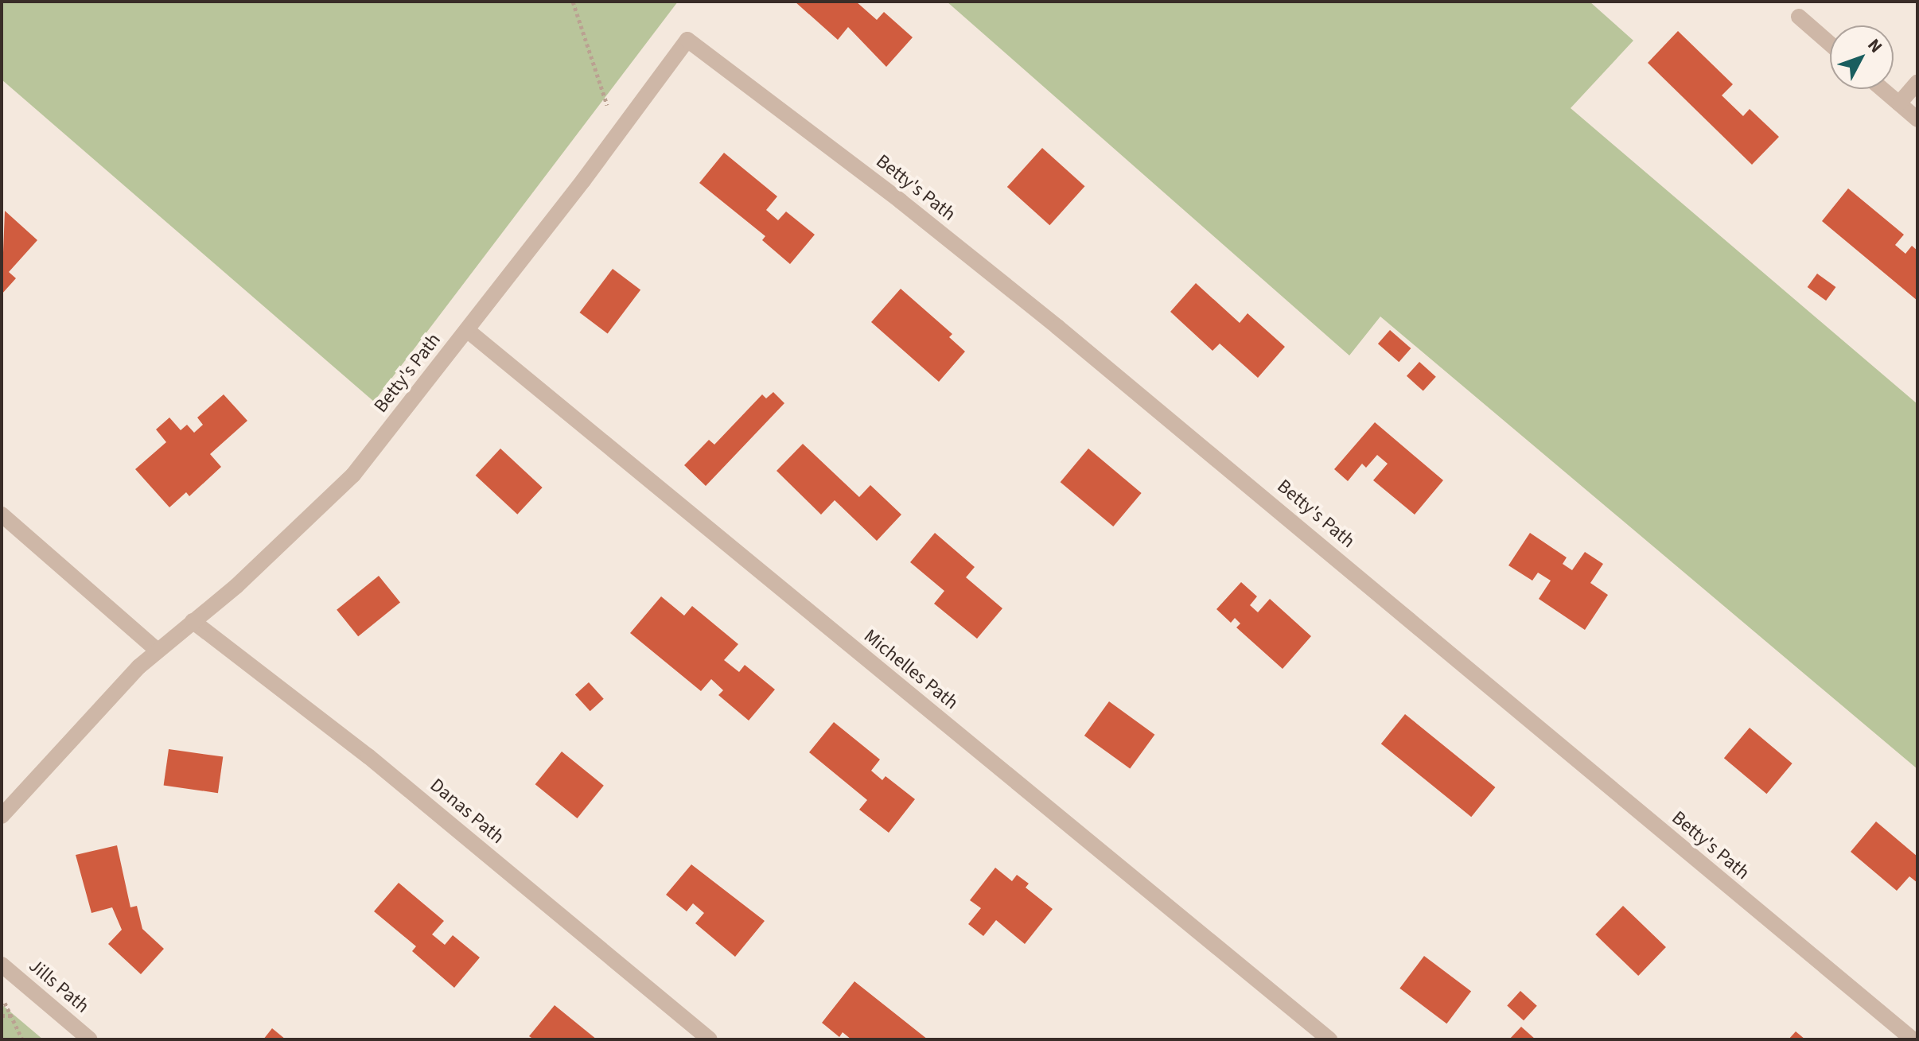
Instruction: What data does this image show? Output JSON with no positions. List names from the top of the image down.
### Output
{
  "streets": {
    "street": [
      "Betty's Path",
      "Michelles Path",
      "Danas Path",
      "Jills Path"
    ]
  },
  "crossings": [
    ["Betty's Path", "Michelles Path"],
    ["Betty's Path", "Danas Path"]
  ],
  "north": "top right"
}
